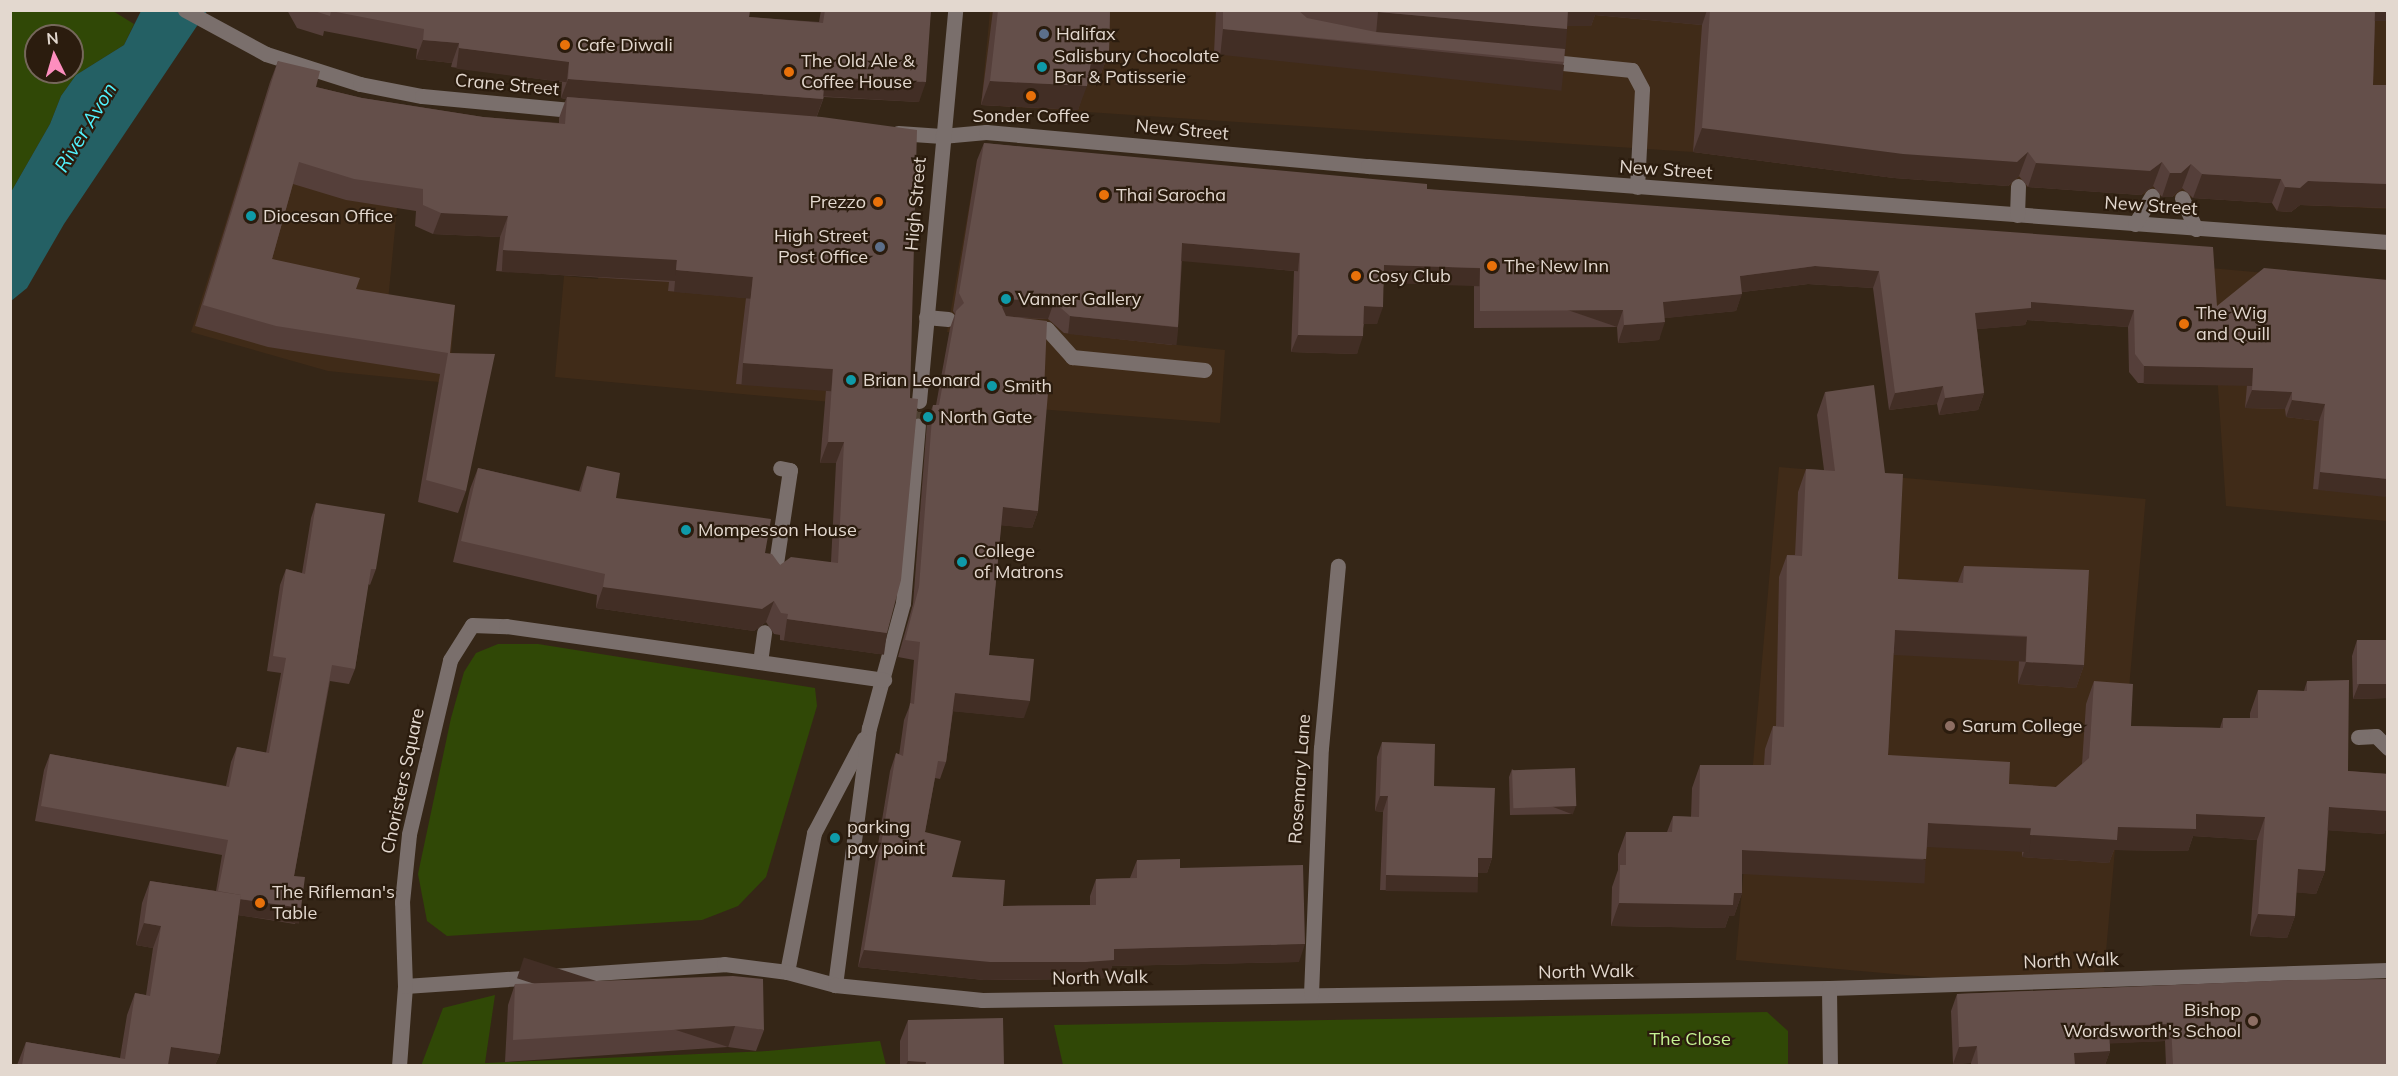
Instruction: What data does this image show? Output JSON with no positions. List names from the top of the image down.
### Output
{
  "streets": {
    "street": [
      "Crane Street",
      "New Street",
      "High Street",
      "Rosemary Lane",
      "Choristers Square",
      "North Walk"
    ]
  },
  "crossings": [
    ["New Street", "High Street"],
    ["Rosemary Lane", "North Walk"]
  ],
  "water": ["River Avon"],
  "parks": ["The Close"],
  "places": [
    "Halifax",
    "Cafe Diwali",
    "Salisbury Chocolate Bar & Patisserie",
    "The Old Ale & Coffee House",
    "Sonder Coffee",
    "Thai Sarocha",
    "Prezzo",
    "Diocesan Office",
    "High Street Post Office",
    "The New Inn",
    "Cosy Club",
    "Vanner Gallery",
    "The Wig and Quill",
    "Brian Leonard",
    "Smith",
    "North Gate",
    "Mompesson House",
    "College of Matrons",
    "Sarum College",
    "parking pay point",
    "The Rifleman's Table",
    "Bishop Wordsworth's School"
  ],
  "north": "top"
}
